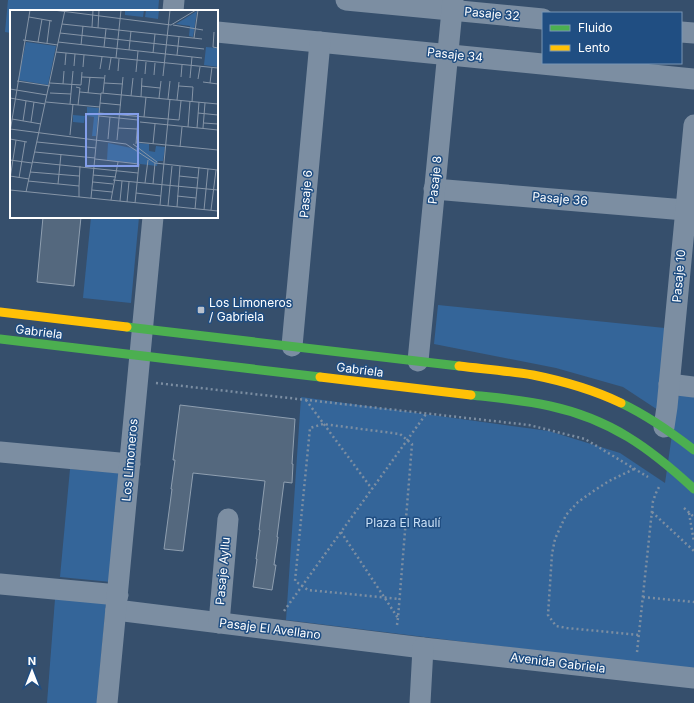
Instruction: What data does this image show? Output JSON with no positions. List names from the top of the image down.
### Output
{
  "streets": {
    "street": [
      "Pasaje 32",
      "Pasaje 34",
      "Pasaje 8",
      "Pasaje 6",
      "Pasaje 36",
      "Pasaje 10",
      "Gabriela",
      "Los Limoneros",
      "Pasaje Ayllu",
      "Pasaje El Avellano",
      "Avenida Gabriela"
    ]
  },
  "crossings": [
    ["Pasaje 32", "Pasaje 8"],
    ["Pasaje 34", "Pasaje 8"],
    ["Pasaje 34", "Pasaje 6"],
    ["Pasaje 8", "Pasaje 36"],
    ["Pasaje 8", "Gabriela"],
    ["Pasaje 6", "Gabriela"],
    ["Pasaje 36", "Pasaje 10"],
    ["Pasaje 10", "Gabriela"],
    ["Gabriela", "Los Limoneros"],
    ["Los Limoneros", "Pasaje El Avellano"],
    ["Pasaje Ayllu", "Pasaje El Avellano"],
    ["Pasaje El Avellano", "Avenida Gabriela"]
  ],
  "parks": ["Plaza El Raulí"],
  "places": {
    "transit": ["Los Limoneros / Gabriela"]
  },
  "legend": ["Fluido", "Lento"],
  "north": "top"
}
